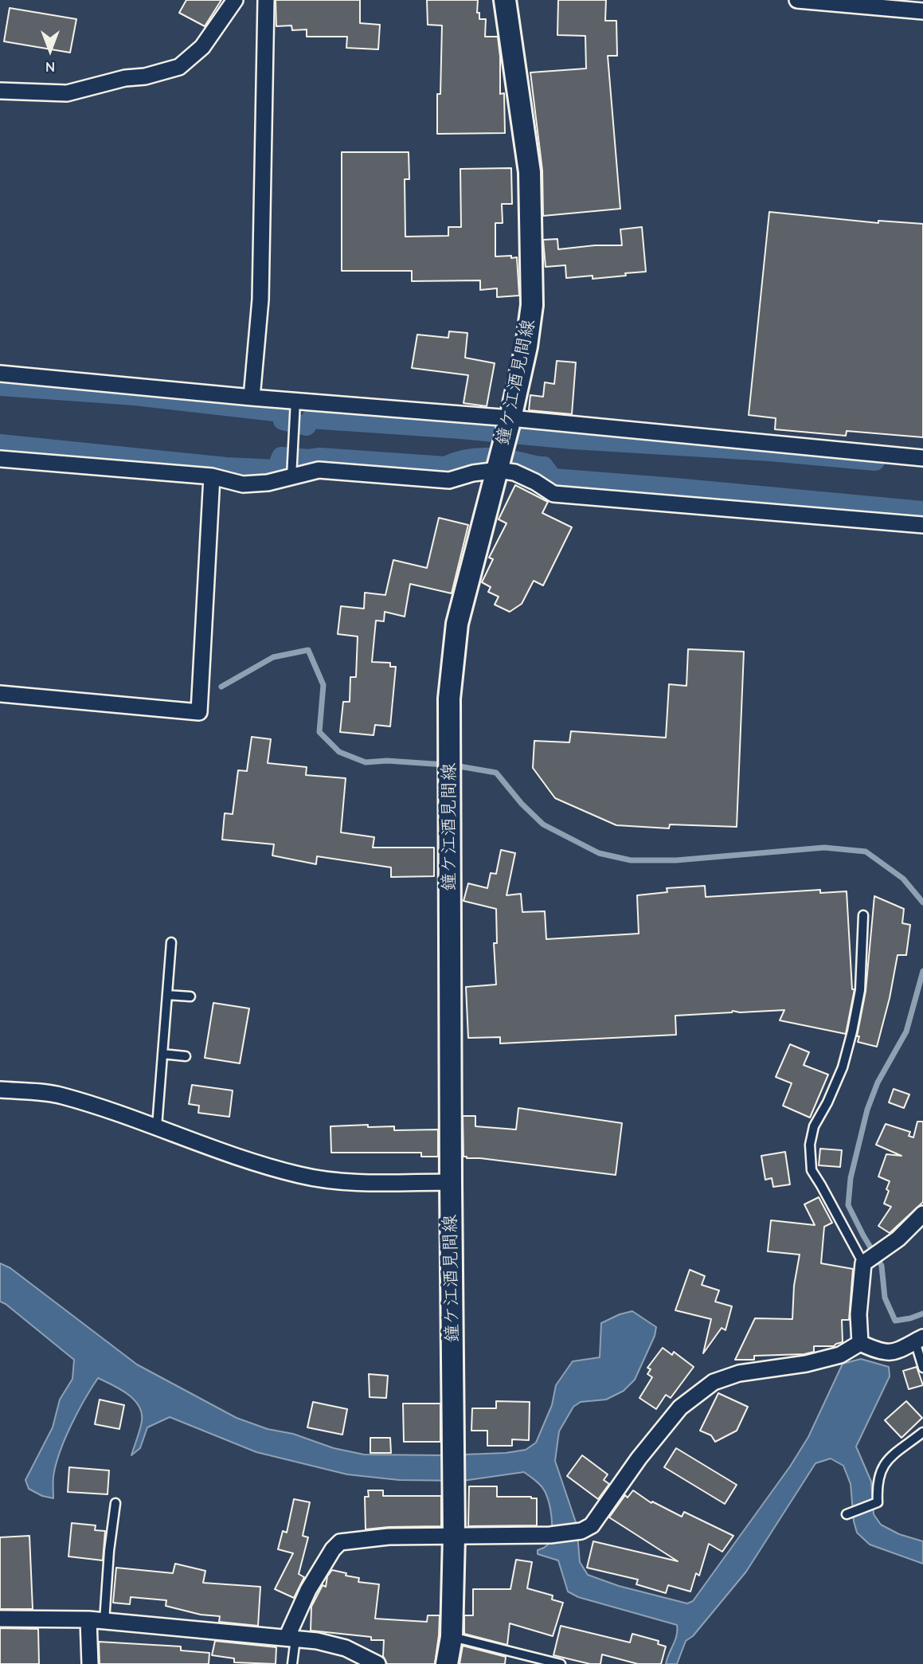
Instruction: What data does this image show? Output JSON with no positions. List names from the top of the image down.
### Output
{
  "streets": {
    "main road": ["鐘ケ江酒見間線"]
  },
  "north": "bottom"
}
